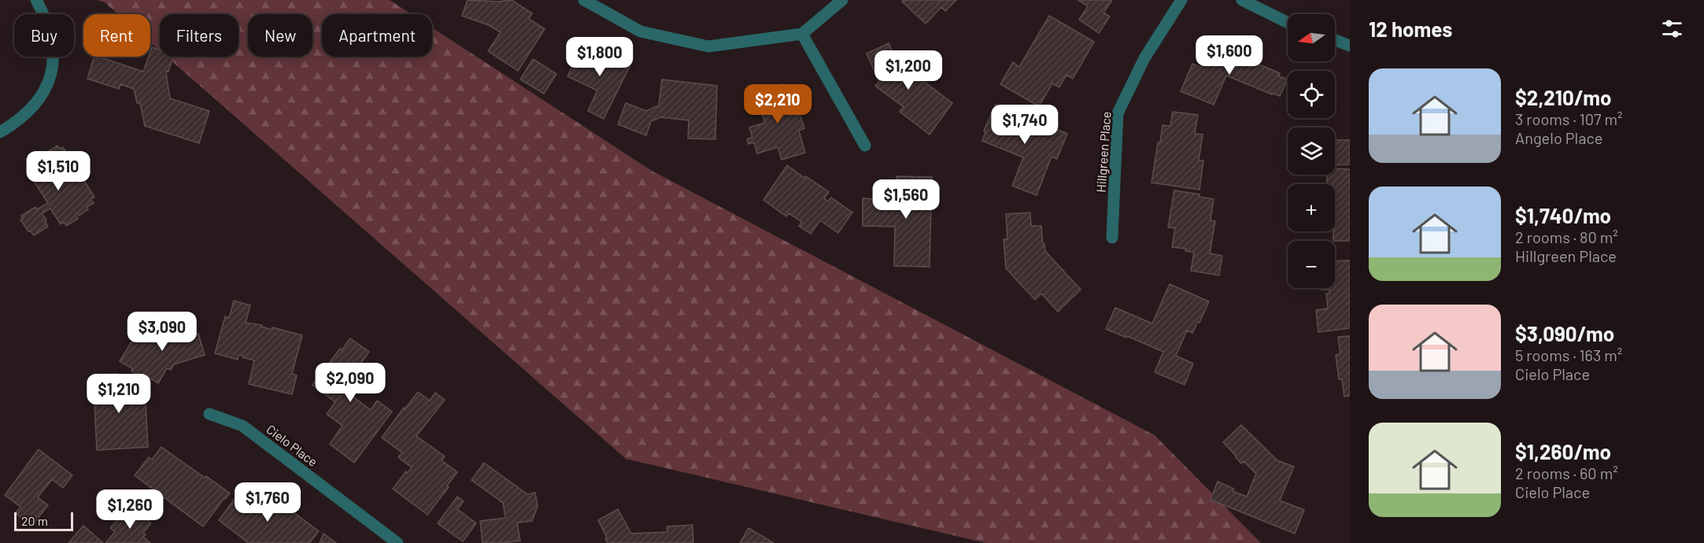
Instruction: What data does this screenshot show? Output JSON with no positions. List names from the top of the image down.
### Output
{
  "streets": {
    "street": ["Hillgreen Place", "Cielo Place"]
  },
  "scale_bar": "20 m",
  "north": "left",
  "page": {
    "heading": "12 homes",
    "map_buttons": ["+", "−"],
    "chip": [
      "Buy",
      "Rent",
      "Filters",
      "New",
      "Apartment"
    ],
    "price": [
      "$1,600",
      "$1,800",
      "$1,200",
      "$2,210",
      "$1,740",
      "$1,510",
      "$1,560",
      "$3,090",
      "$2,090",
      "$1,210",
      "$1,760",
      "$1,260"
    ],
    "list": [
      {
        "name": "$2,210/mo",
        "note": "3 rooms · 107 m² · Angelo Place"
      },
      {
        "name": "$1,740/mo",
        "note": "2 rooms · 80 m² · Hillgreen Place"
      },
      {
        "name": "$3,090/mo",
        "note": "5 rooms · 163 m² · Cielo Place"
      },
      {
        "name": "$1,260/mo",
        "note": "2 rooms · 60 m² · Cielo Place"
      }
    ],
    "scale": "20 m"
  }
}
